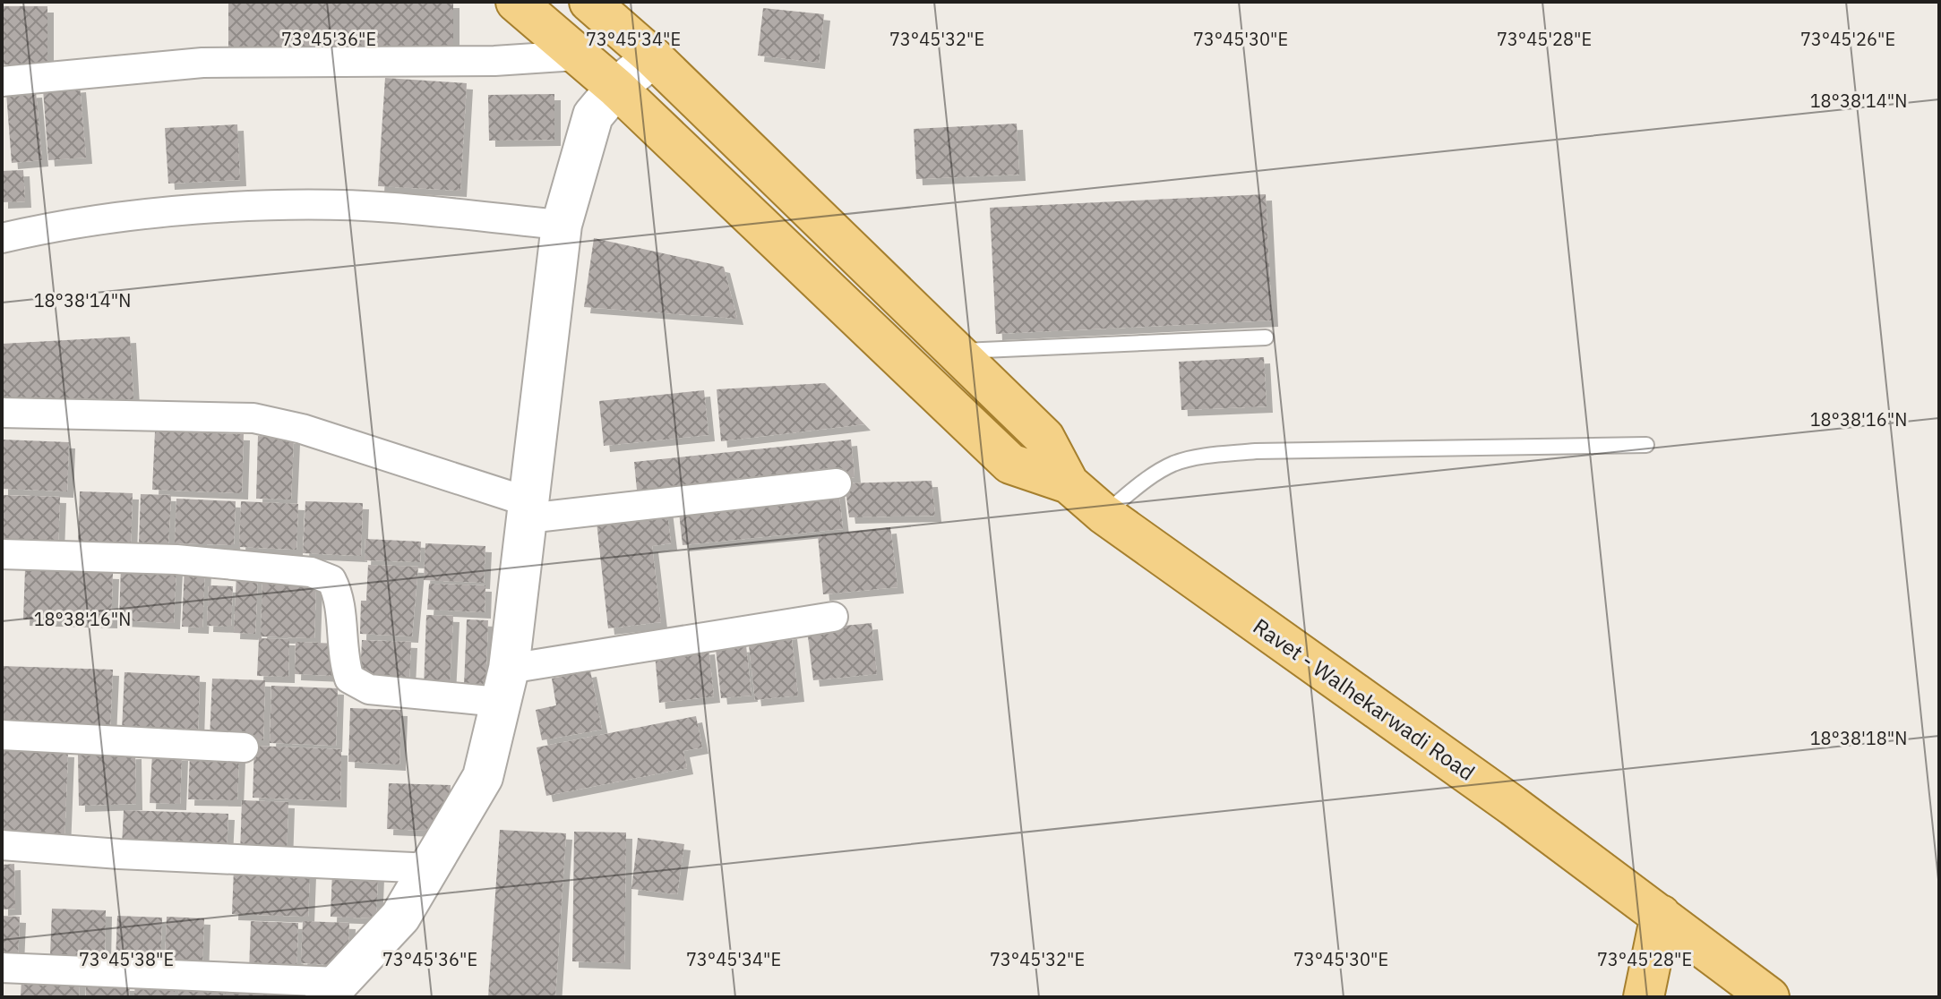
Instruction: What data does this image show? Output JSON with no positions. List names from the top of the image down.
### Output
{
  "streets": {
    "main road": ["Ravet - Walhekarwadi Road"]
  },
  "coordinates": [
    "73°45'36\"E",
    "73°45'34\"E",
    "73°45'32\"E",
    "73°45'30\"E",
    "73°45'28\"E",
    "73°45'26\"E",
    "18°38'14\"N",
    "18°38'16\"N",
    "18°38'18\"N",
    "73°45'38\"E"
  ]
}
